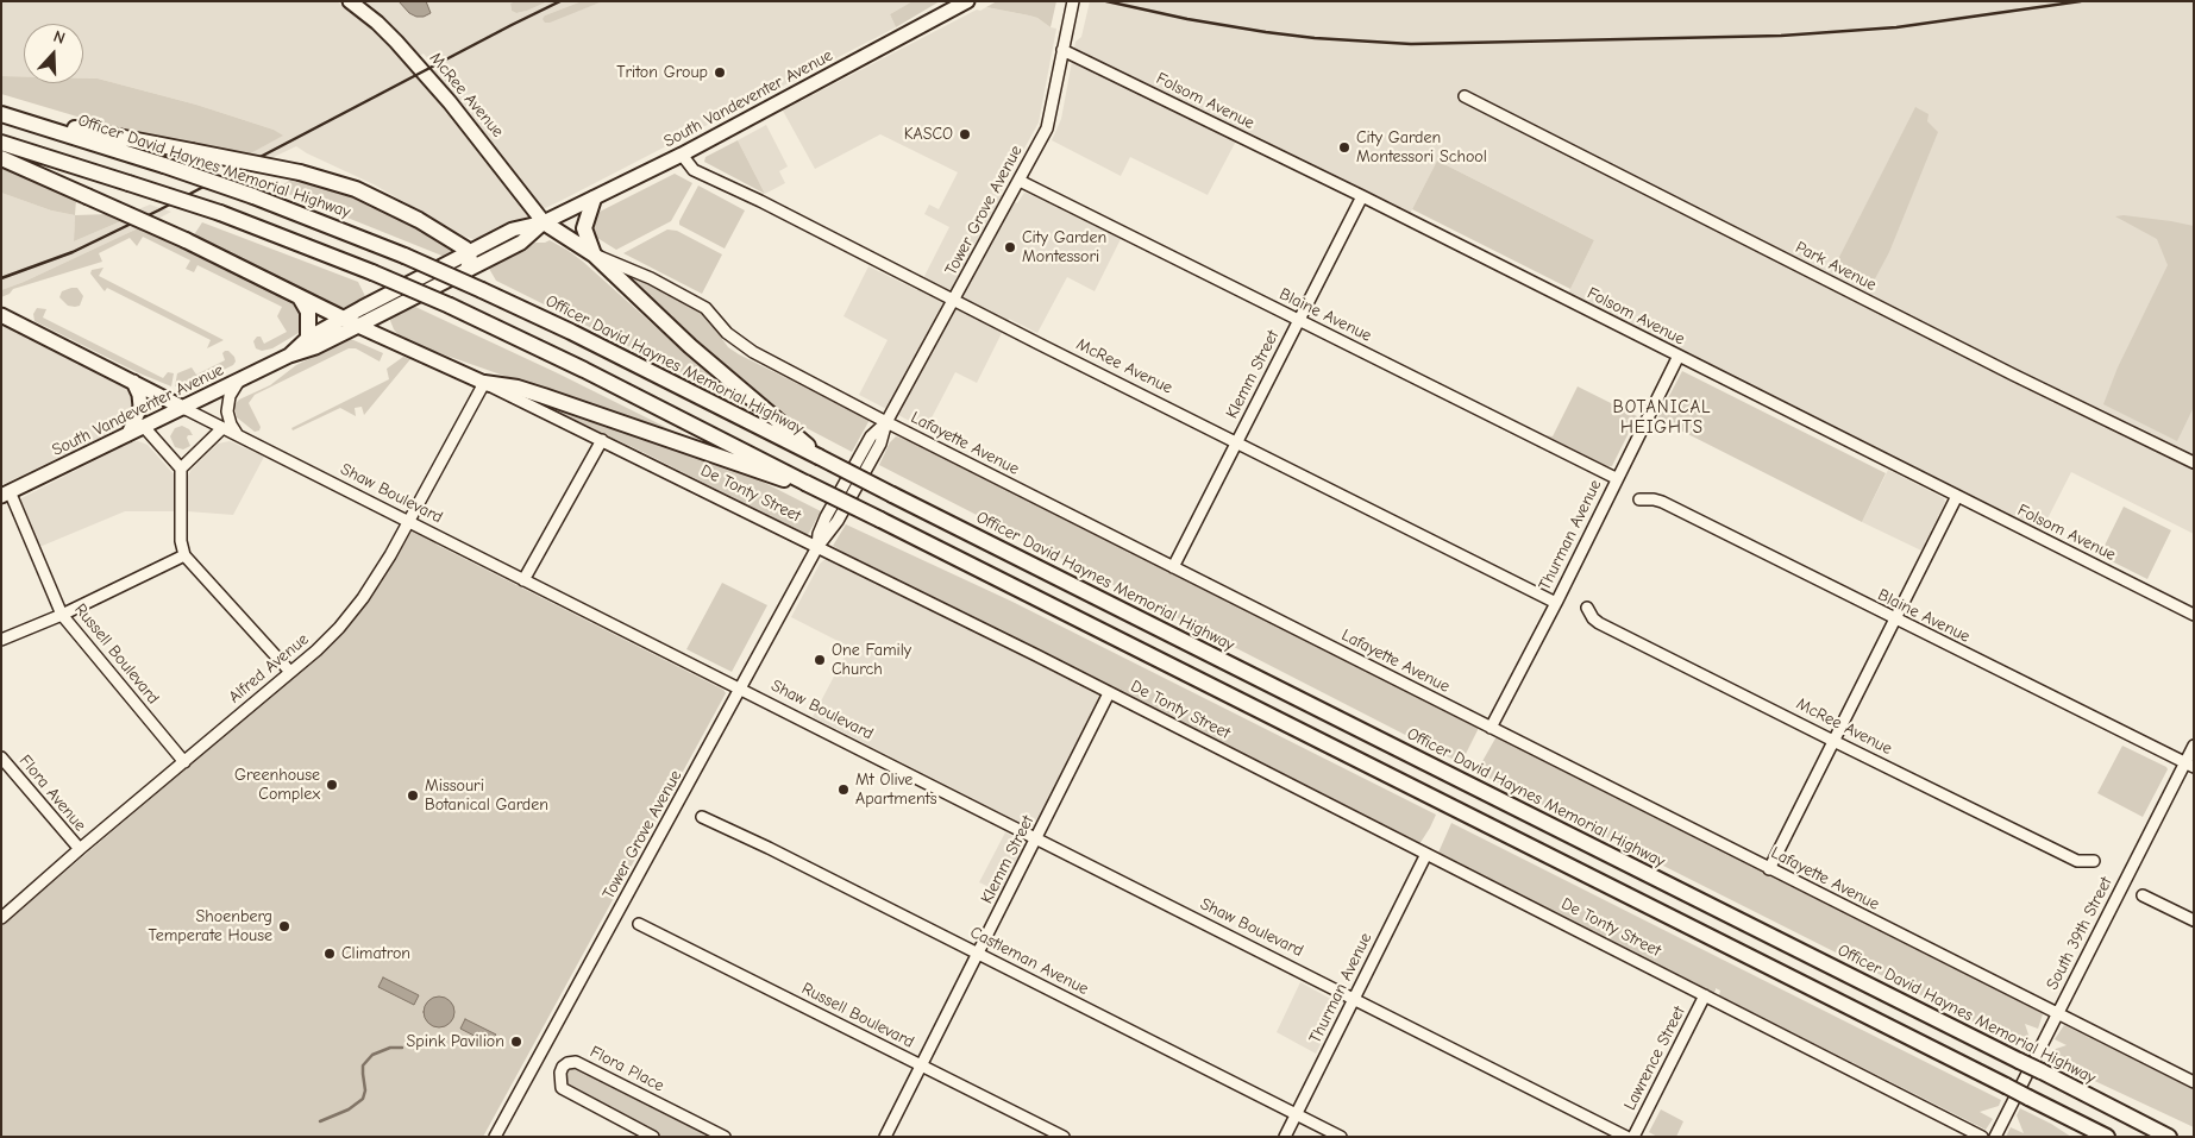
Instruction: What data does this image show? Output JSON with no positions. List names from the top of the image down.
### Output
{
  "streets": {
    "highway": ["Officer David Haynes Memorial Highway"],
    "main road": [
      "McRee Avenue",
      "South Vandeventer Avenue",
      "Shaw Boulevard",
      "De Tonty Street"
    ],
    "street": [
      "Folsom Avenue",
      "Tower Grove Avenue",
      "Park Avenue",
      "Blaine Avenue",
      "Klemm Street",
      "Lafayette Avenue",
      "Thurman Avenue",
      "Russell Boulevard",
      "Alfred Avenue",
      "Flora Avenue",
      "South 39th Street",
      "Castleman Avenue",
      "Lawrence Street",
      "Flora Place"
    ]
  },
  "crossings": [
    ["McRee Avenue", "South Vandeventer Avenue"],
    ["McRee Avenue", "Tower Grove Avenue"],
    ["McRee Avenue", "Klemm Street"],
    ["McRee Avenue", "Thurman Avenue"],
    ["South Vandeventer Avenue", "Shaw Boulevard"],
    ["South Vandeventer Avenue", "De Tonty Street"],
    ["South Vandeventer Avenue", "Russell Boulevard"],
    ["Folsom Avenue", "Tower Grove Avenue"],
    ["Folsom Avenue", "Klemm Street"],
    ["Folsom Avenue", "Thurman Avenue"],
    ["Tower Grove Avenue", "Blaine Avenue"],
    ["Tower Grove Avenue", "Lafayette Avenue"],
    ["Tower Grove Avenue", "Shaw Boulevard"],
    ["Tower Grove Avenue", "De Tonty Street"],
    ["Blaine Avenue", "Klemm Street"],
    ["Blaine Avenue", "Thurman Avenue"],
    ["Blaine Avenue", "South 39th Street"],
    ["Klemm Street", "Lafayette Avenue"],
    ["Klemm Street", "Shaw Boulevard"],
    ["Klemm Street", "De Tonty Street"],
    ["Klemm Street", "Russell Boulevard"],
    ["Klemm Street", "Castleman Avenue"],
    ["Lafayette Avenue", "Thurman Avenue"],
    ["Lafayette Avenue", "South 39th Street"],
    ["Shaw Boulevard", "Thurman Avenue"],
    ["Shaw Boulevard", "Alfred Avenue"],
    ["De Tonty Street", "Thurman Avenue"],
    ["De Tonty Street", "Alfred Avenue"],
    ["De Tonty Street", "Lawrence Street"],
    ["Thurman Avenue", "Castleman Avenue"],
    ["Russell Boulevard", "Alfred Avenue"],
    ["Alfred Avenue", "Flora Avenue"]
  ],
  "districts": ["BOTANICAL HEIGHTS"],
  "places": [
    "Triton Group",
    "KASCO",
    "City Garden Montessori School",
    "City Garden Montessori",
    "One Family Church",
    "Greenhouse Complex",
    "Mt Olive Apartments",
    "Missouri Botanical Garden",
    "Shoenberg Temperate House",
    "Climatron",
    "Spink Pavilion"
  ],
  "north": "top"
}
